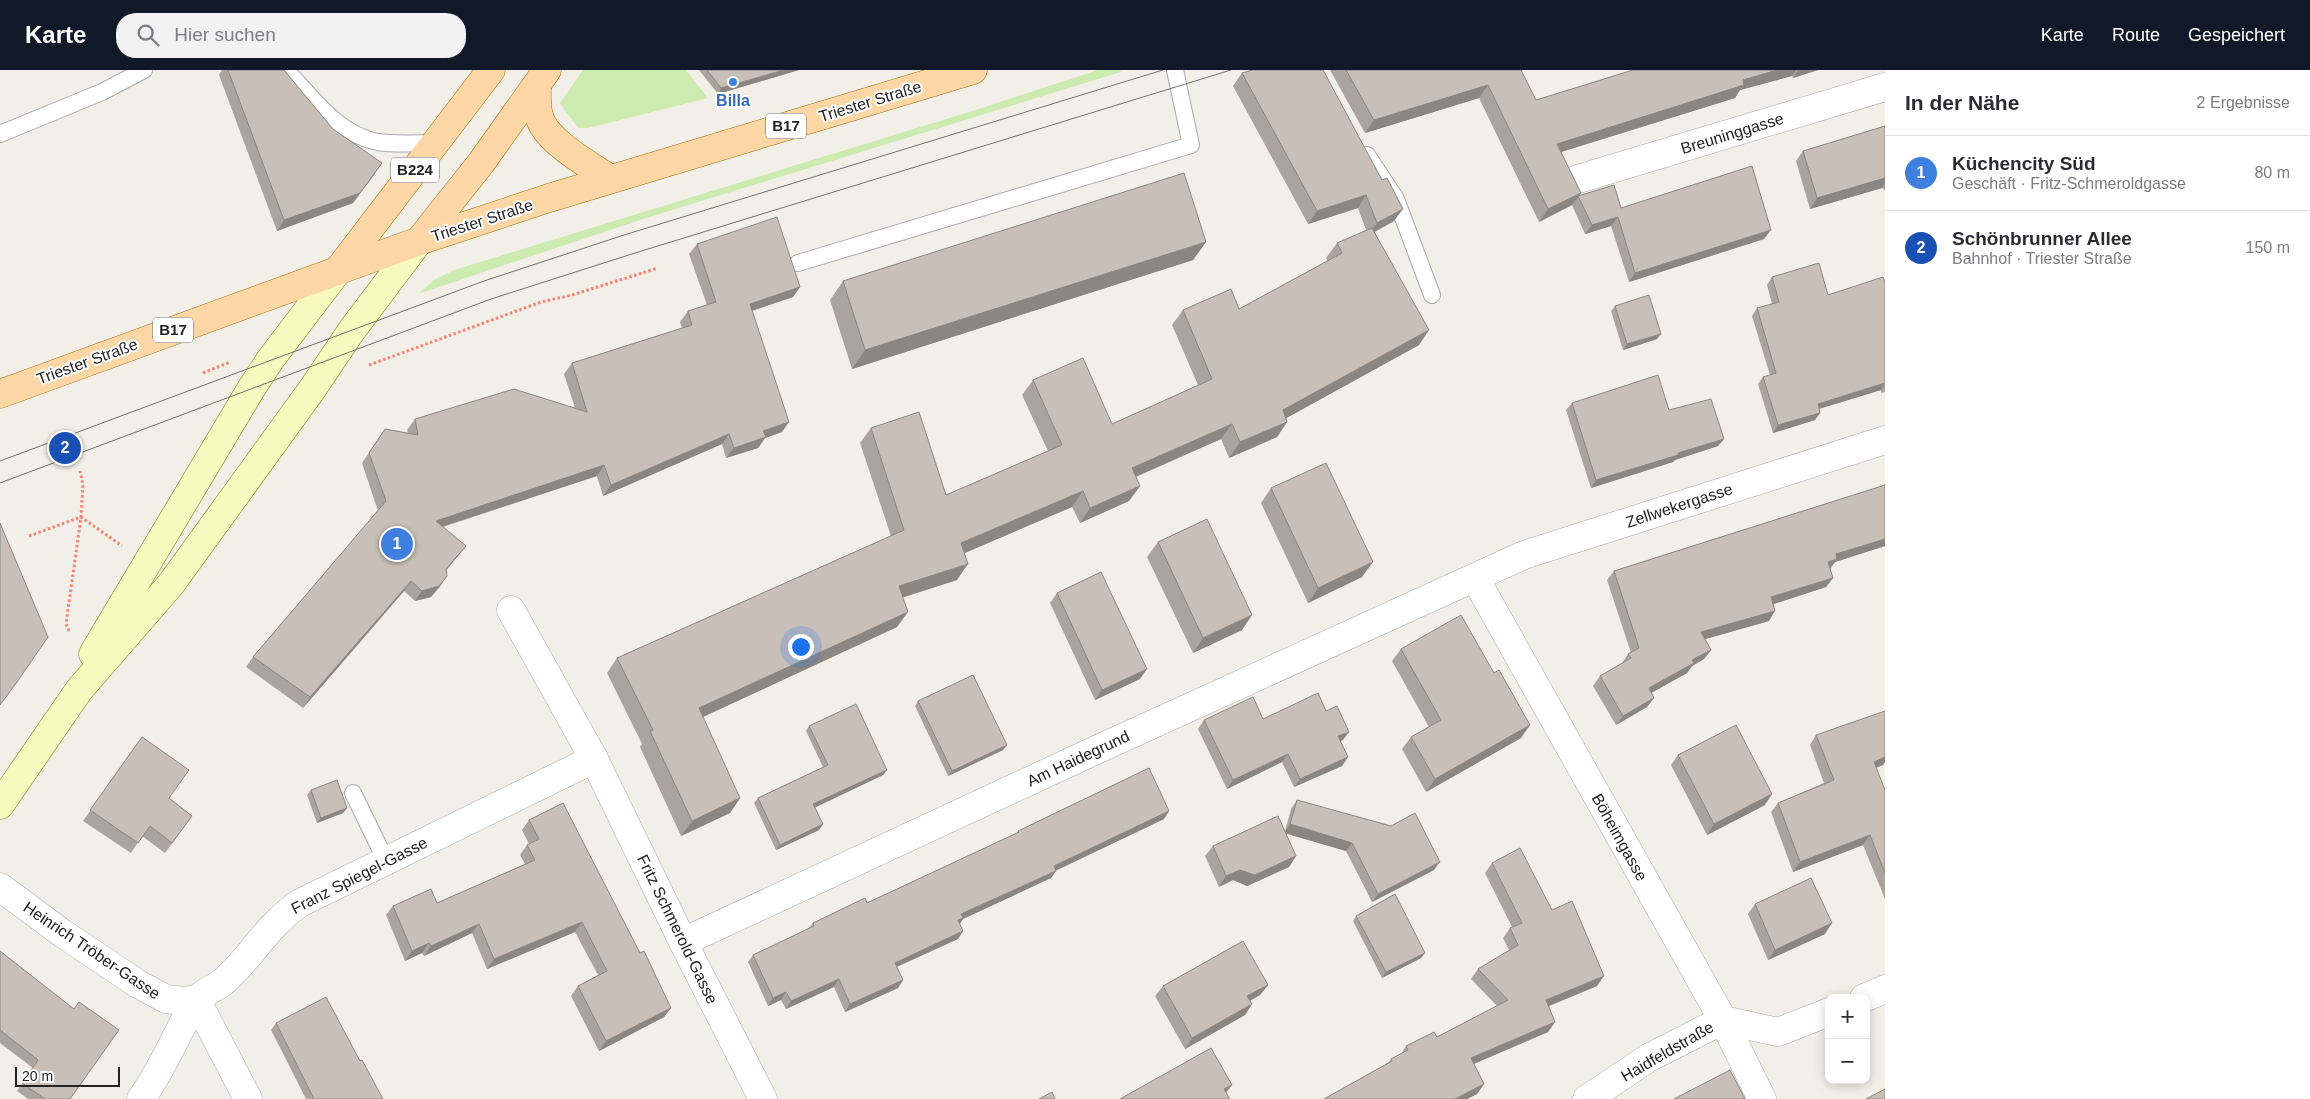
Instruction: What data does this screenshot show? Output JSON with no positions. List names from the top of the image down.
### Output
{
  "streets": {
    "main road": ["Triester Straße", "B17", "B224"],
    "street": [
      "Breuninggasse",
      "Zellwekergasse",
      "Am Haidegrund",
      "Böheimgasse",
      "Franz Spiegel-Gasse",
      "Fritz Schmerold-Gasse",
      "Heinrich Tröber-Gasse",
      "Haidfeldstraße"
    ]
  },
  "crossings": [
    ["Triester Straße", "B224"],
    ["Zellwekergasse", "Am Haidegrund"],
    ["Zellwekergasse", "Böheimgasse"],
    ["Am Haidegrund", "Böheimgasse"],
    ["Am Haidegrund", "Fritz Schmerold-Gasse"],
    ["Böheimgasse", "Haidfeldstraße"],
    ["Franz Spiegel-Gasse", "Fritz Schmerold-Gasse"],
    ["Franz Spiegel-Gasse", "Heinrich Tröber-Gasse"]
  ],
  "places": ["Billa"],
  "scale_bar": "20 m",
  "page": {
    "header": "Karte",
    "search": "Hier suchen",
    "nav": ["Karte", "Route", "Gespeichert"],
    "heading": ["In der Nähe", "2 Ergebnisse"],
    "list": [
      {
        "mark": "1",
        "name": "Küchencity Süd",
        "note": "Geschäft · Fritz-Schmeroldgasse",
        "value": "80 m"
      },
      {
        "mark": "2",
        "name": "Schönbrunner Allee",
        "note": "Bahnhof · Triester Straße",
        "value": "150 m"
      }
    ],
    "pins": ["2", "1"],
    "map_buttons": ["+", "−"],
    "scale": "20 m"
  }
}
